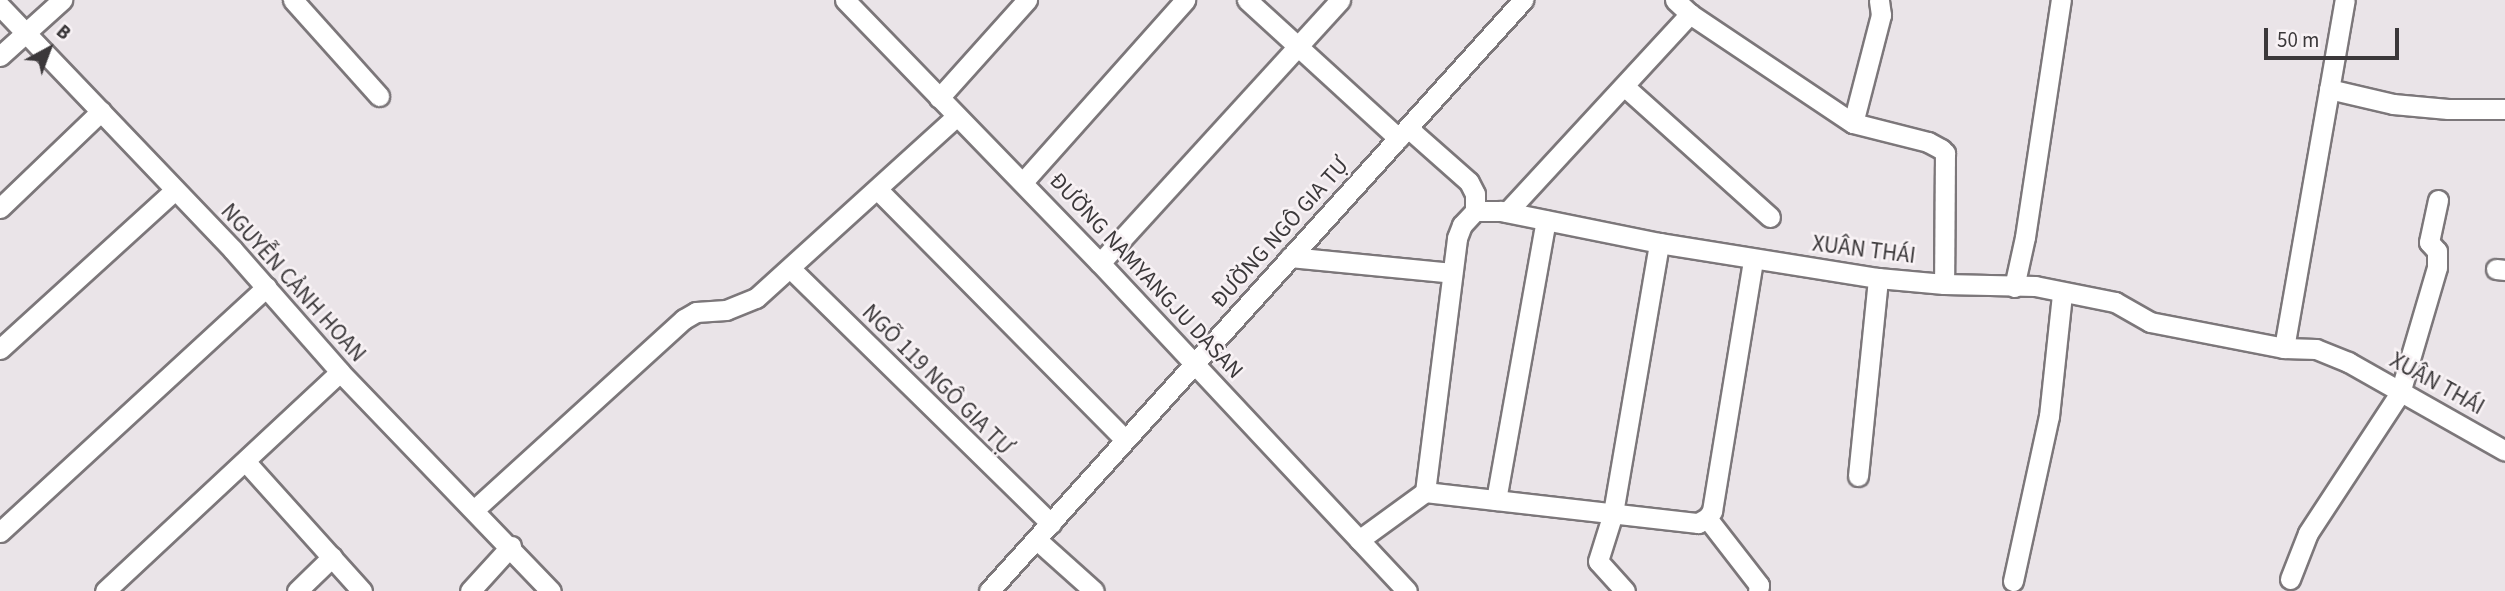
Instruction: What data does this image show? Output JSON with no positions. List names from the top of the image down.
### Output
{
  "streets": {
    "street": [
      "ĐƯỜNG NGÔ GIA TỰ",
      "XUÂN THÁI",
      "ĐƯỜNG NAMYANGJU DASAN",
      "NGUYỄN CẢNH HOAN",
      "NGÕ 119 NGÔ GIA TỰ"
    ]
  },
  "crossings": [
    ["ĐƯỜNG NGÔ GIA TỰ", "ĐƯỜNG NAMYANGJU DASAN"],
    ["ĐƯỜNG NGÔ GIA TỰ", "NGÕ 119 NGÔ GIA TỰ"]
  ],
  "scale_bar": "50 m",
  "north": "top right"
}
